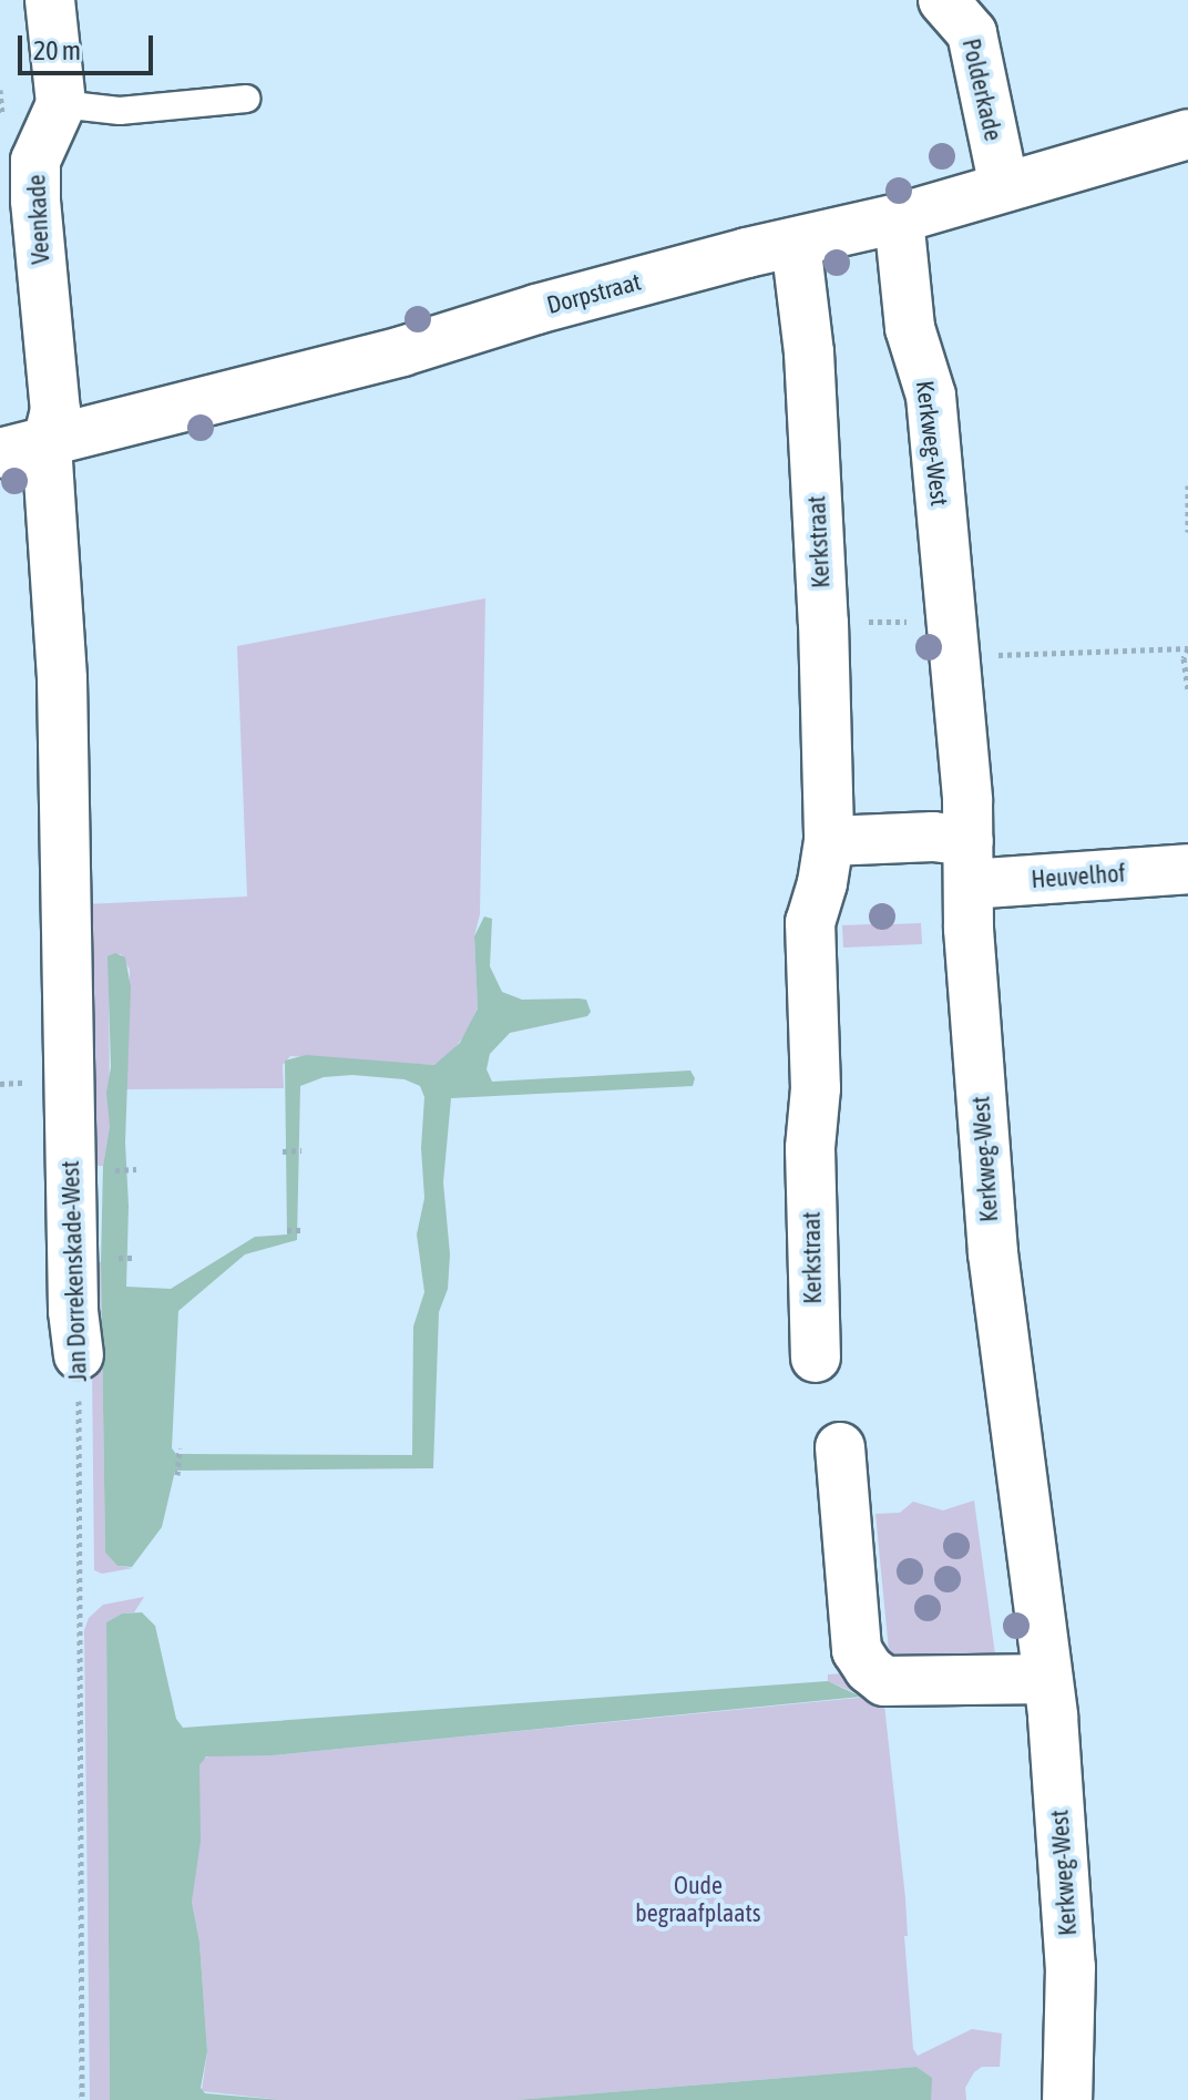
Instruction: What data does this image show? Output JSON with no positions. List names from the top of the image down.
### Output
{
  "streets": {
    "street": [
      "Polderkade",
      "Veenkade",
      "Dorpstraat",
      "Kerkweg-West",
      "Kerkstraat",
      "Heuvelhof",
      "Jan Dorrekenskade-West"
    ]
  },
  "crossings": [
    ["Polderkade", "Dorpstraat"],
    ["Veenkade", "Dorpstraat"],
    ["Veenkade", "Jan Dorrekenskade-West"],
    ["Dorpstraat", "Kerkweg-West"],
    ["Dorpstraat", "Kerkstraat"],
    ["Dorpstraat", "Jan Dorrekenskade-West"],
    ["Kerkweg-West", "Heuvelhof"]
  ],
  "parks": ["Oude begraafplaats"],
  "scale_bar": "20 m"
}
